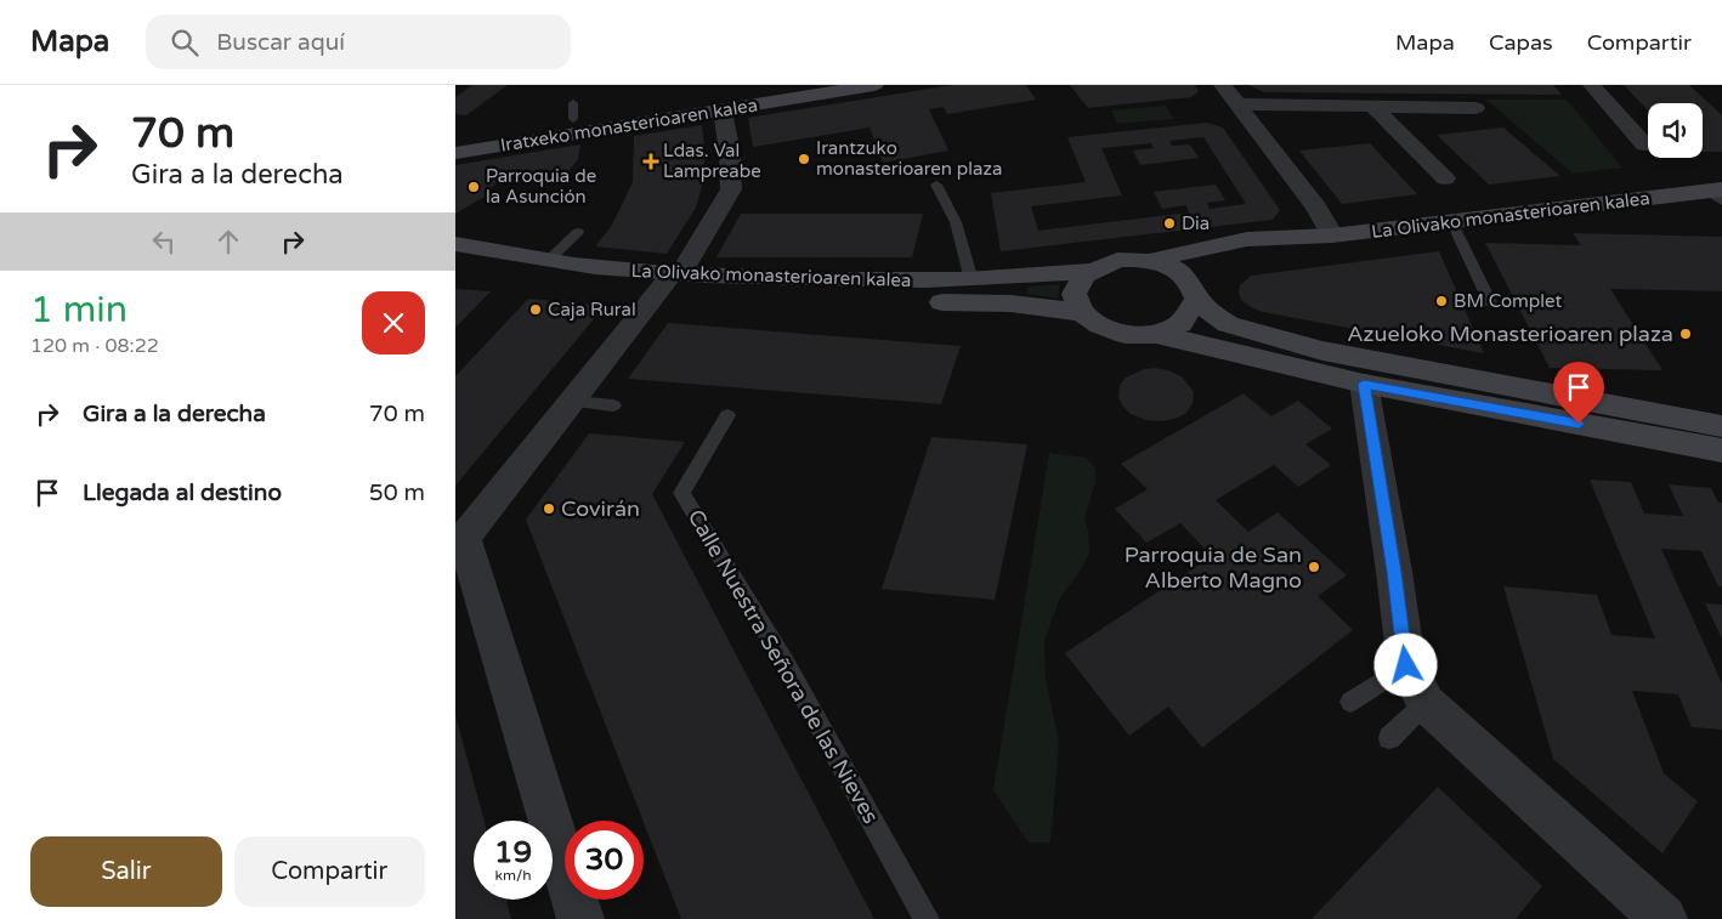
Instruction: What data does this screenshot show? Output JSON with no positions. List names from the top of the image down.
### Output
{
  "streets": {
    "main road": ["Iratxeko monasterioaren kalea", "La Olivako monasterioaren kalea"],
    "lane": ["Calle Nuestra Señora de las Nieves"]
  },
  "places": {
    "other": [
      "Irantzuko monasterioaren plaza",
      "Parroquia de la Asunción",
      "Dia",
      "BM Complet",
      "Caja Rural",
      "Azueloko Monasterioaren plaza",
      "Covirán",
      "Parroquia de San Alberto Magno"
    ],
    "health": ["Ldas. Val Lampreabe"]
  },
  "page": {
    "header": "Mapa",
    "search": "Buscar aquí",
    "nav": ["Mapa", "Capas", "Compartir"],
    "turn": ["70 m", "Gira a la derecha"],
    "heading": ["1 min", "120 m · 08:22"],
    "list": [
      {
        "name": "Gira a la derecha",
        "value": "70 m"
      },
      {
        "name": "Llegada al destino",
        "value": "50 m"
      }
    ],
    "speed": "19 km/h",
    "limit": "30",
    "buttons": ["Salir", "Compartir"]
  }
}
